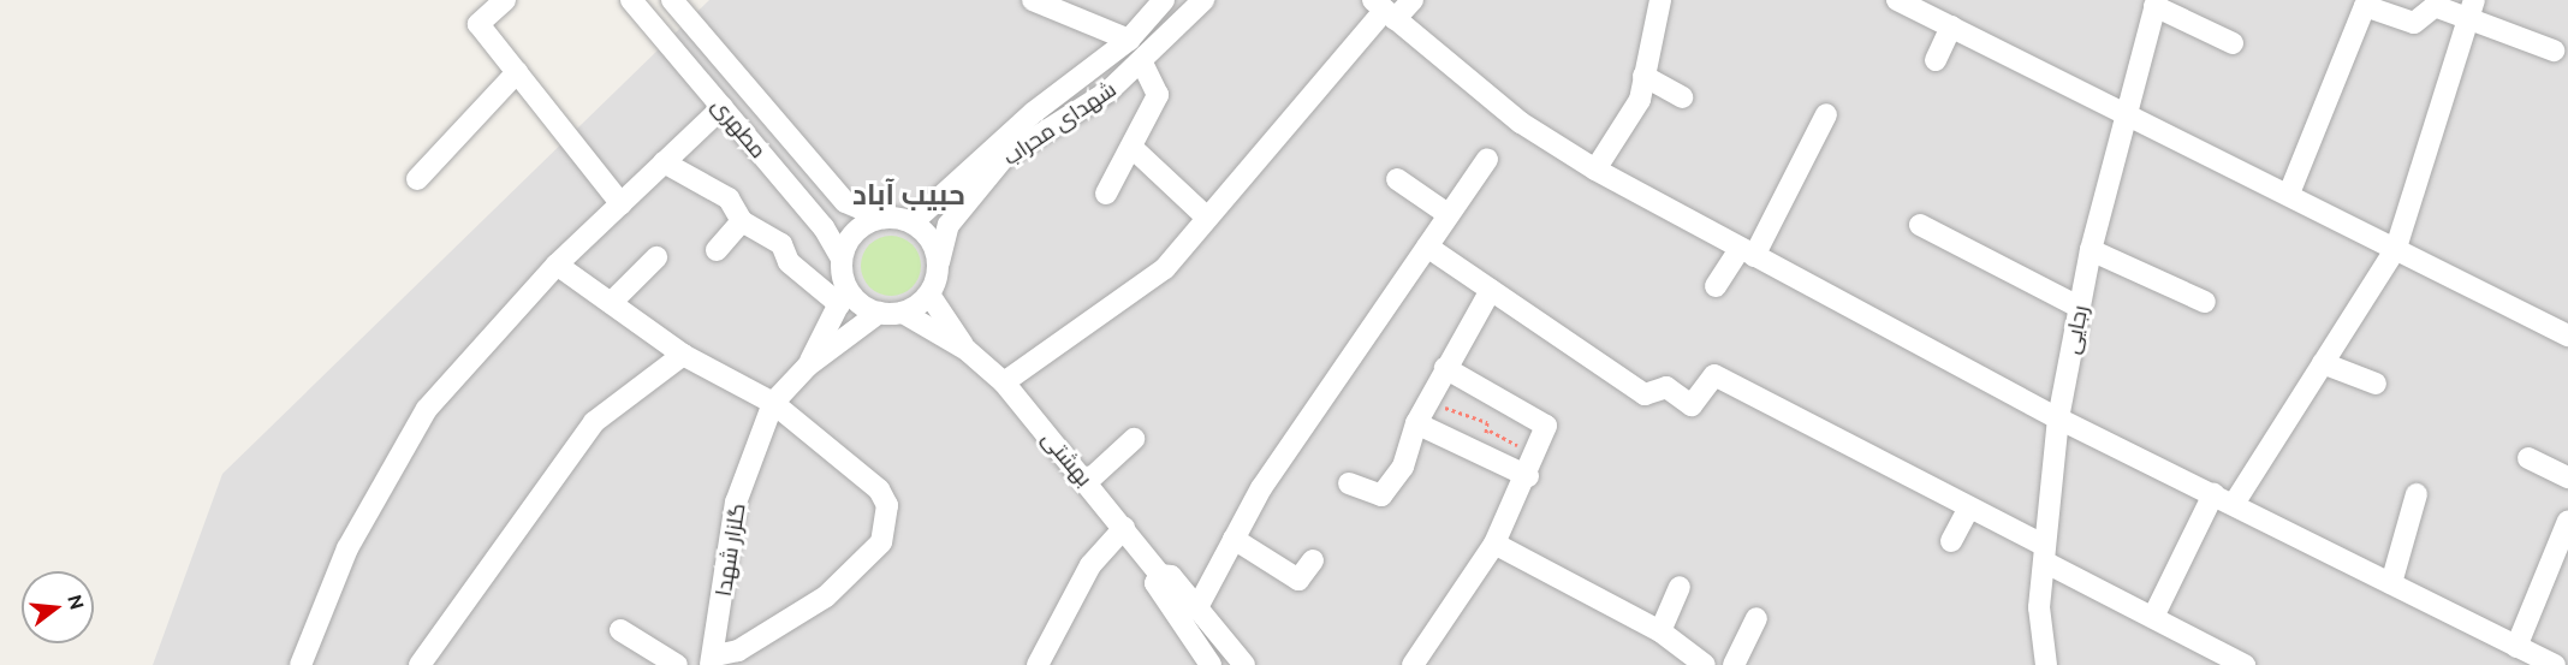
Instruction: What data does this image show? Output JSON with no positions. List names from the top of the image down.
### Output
{
  "streets": {
    "street": [
      "شهدای محراب",
      "مطهری",
      "رجایی",
      "بهشتی",
      "گلزار شهدا"
    ]
  },
  "crossings": [
    ["شهدای محراب", "مطهری"]
  ],
  "districts": ["حبیب آباد"],
  "north": "right"
}
